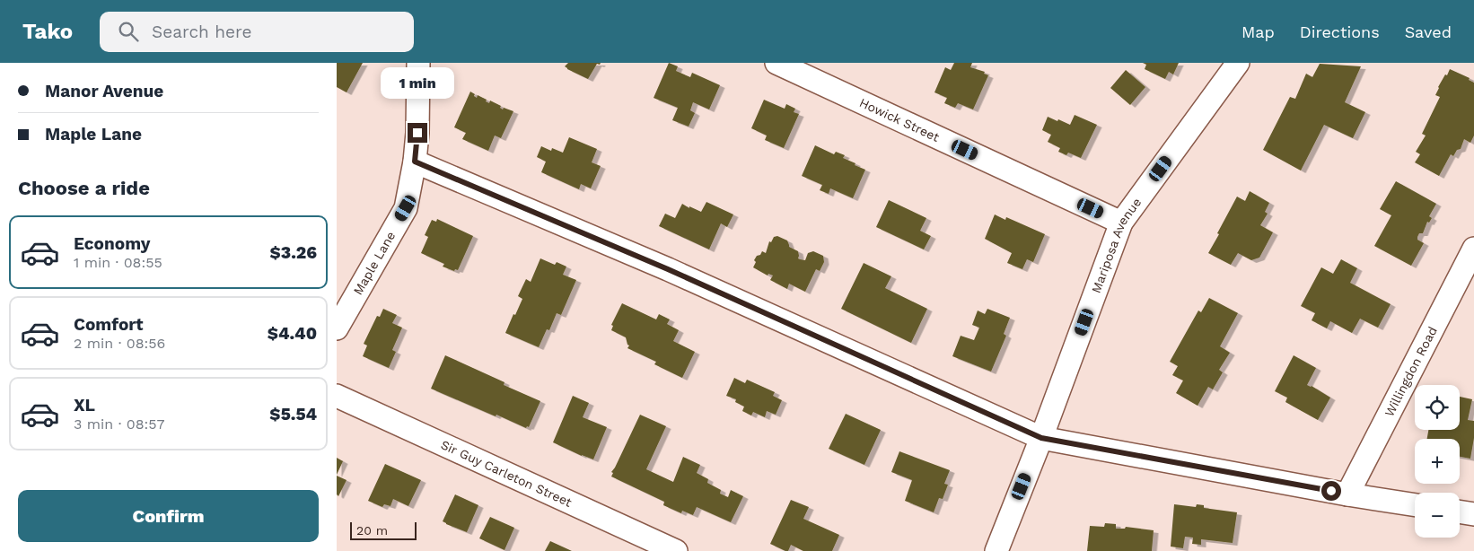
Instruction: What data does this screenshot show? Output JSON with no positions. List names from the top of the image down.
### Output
{
  "streets": {
    "street": [
      "Howick Street",
      "Mariposa Avenue",
      "Maple Lane",
      "Willingdon Road",
      "Sir Guy Carleton Street"
    ]
  },
  "crossings": [
    ["Howick Street", "Mariposa Avenue"]
  ],
  "scale_bar": "20 m",
  "page": {
    "header": "Tako",
    "search": "Search here",
    "nav": ["Map", "Directions", "Saved"],
    "banner": ["Manor Avenue", "Maple Lane"],
    "bubble": "1 min",
    "heading": "Choose a ride",
    "list": [
      {
        "name": "Economy",
        "note": "1 min · 08:55",
        "value": "$3.26"
      },
      {
        "name": "Comfort",
        "note": "2 min · 08:56",
        "value": "$4.40"
      },
      {
        "name": "XL",
        "note": "3 min · 08:57",
        "value": "$5.54"
      }
    ],
    "map_buttons": ["+", "−"],
    "buttons": "Confirm",
    "scale": "20 m"
  }
}
